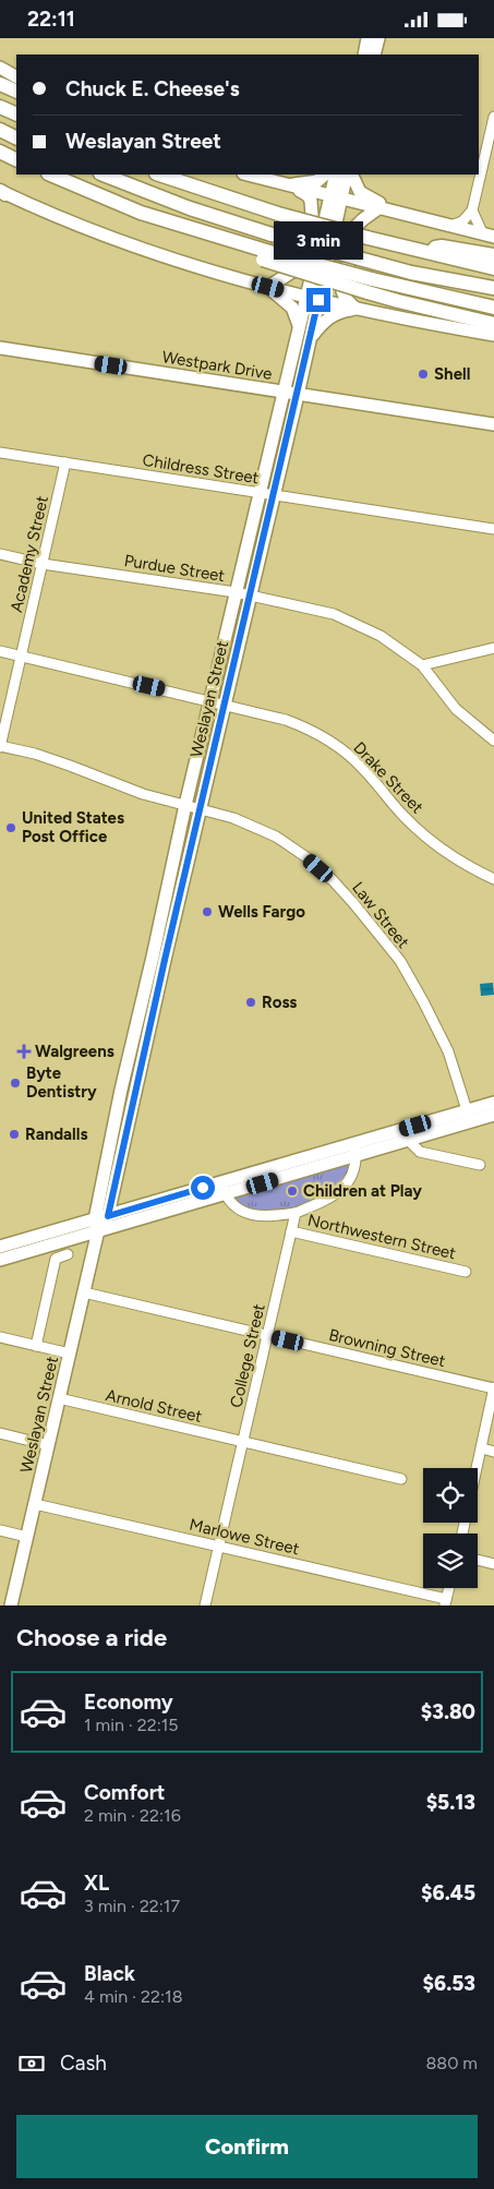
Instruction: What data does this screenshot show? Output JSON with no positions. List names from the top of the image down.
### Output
{
  "streets": {
    "main road": ["Westpark Drive", "Weslayan Street"],
    "street": [
      "Childress Street",
      "Academy Street",
      "Purdue Street",
      "Drake Street",
      "Law Street",
      "Northwestern Street",
      "Browning Street",
      "College Street",
      "Arnold Street",
      "Marlowe Street"
    ]
  },
  "crossings": [
    ["Westpark Drive", "Weslayan Street"],
    ["Childress Street", "Academy Street"],
    ["Childress Street", "Weslayan Street"],
    ["Academy Street", "Purdue Street"],
    ["Academy Street", "Drake Street"],
    ["Academy Street", "Law Street"],
    ["Purdue Street", "Weslayan Street"],
    ["Weslayan Street", "Drake Street"],
    ["Weslayan Street", "Law Street"],
    ["Weslayan Street", "Browning Street"],
    ["Weslayan Street", "Arnold Street"],
    ["Weslayan Street", "Marlowe Street"],
    ["Northwestern Street", "College Street"],
    ["Browning Street", "College Street"],
    ["College Street", "Arnold Street"],
    ["College Street", "Marlowe Street"]
  ],
  "places": {
    "other": [
      "Shell",
      "United States Post Office",
      "Wells Fargo",
      "Ross",
      "Byte Dentistry",
      "Randalls",
      "Children at Play"
    ],
    "health": ["Walgreens"]
  },
  "page": {
    "status": "22:11",
    "banner": ["Chuck E. Cheese's", "Weslayan Street"],
    "bubble": "3 min",
    "heading": "Choose a ride",
    "list": [
      {
        "name": "Economy",
        "note": "1 min · 22:15",
        "value": "$3.80"
      },
      {
        "name": "Comfort",
        "note": "2 min · 22:16",
        "value": "$5.13"
      },
      {
        "name": "XL",
        "note": "3 min · 22:17",
        "value": "$6.45"
      },
      {
        "name": "Black",
        "note": "4 min · 22:18",
        "value": "$6.53"
      }
    ],
    "pay": ["Cash", "880 m"],
    "buttons": "Confirm"
  }
}
